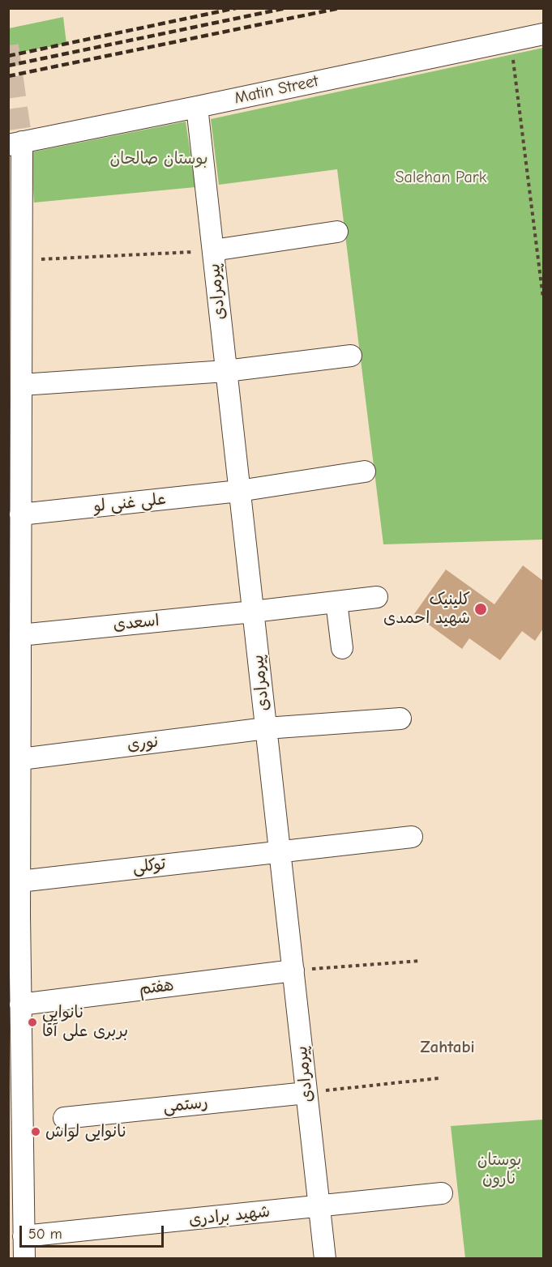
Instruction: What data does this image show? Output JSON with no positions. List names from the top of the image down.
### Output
{
  "streets": {
    "street": [
      "Matin Street",
      "پیرمرادی",
      "علی غنی لو",
      "اسعدی",
      "نوری",
      "توکلی",
      "هفتم",
      "رستمی",
      "شهید برادری"
    ]
  },
  "crossings": [
    ["Matin Street", "پیرمرادی"],
    ["پیرمرادی", "علی غنی لو"],
    ["پیرمرادی", "اسعدی"],
    ["پیرمرادی", "نوری"],
    ["پیرمرادی", "توکلی"],
    ["پیرمرادی", "هفتم"],
    ["پیرمرادی", "رستمی"],
    ["پیرمرادی", "شهید برادری"]
  ],
  "districts": ["Zahtabi"],
  "parks": ["بوستان صالحان", "Salehan Park", "بوستان نارون"],
  "places": ["کلینیک شهید احمدی", "نانوایی بربری علی آقا", "نانوایی لواش"],
  "scale_bar": "50 m"
}
